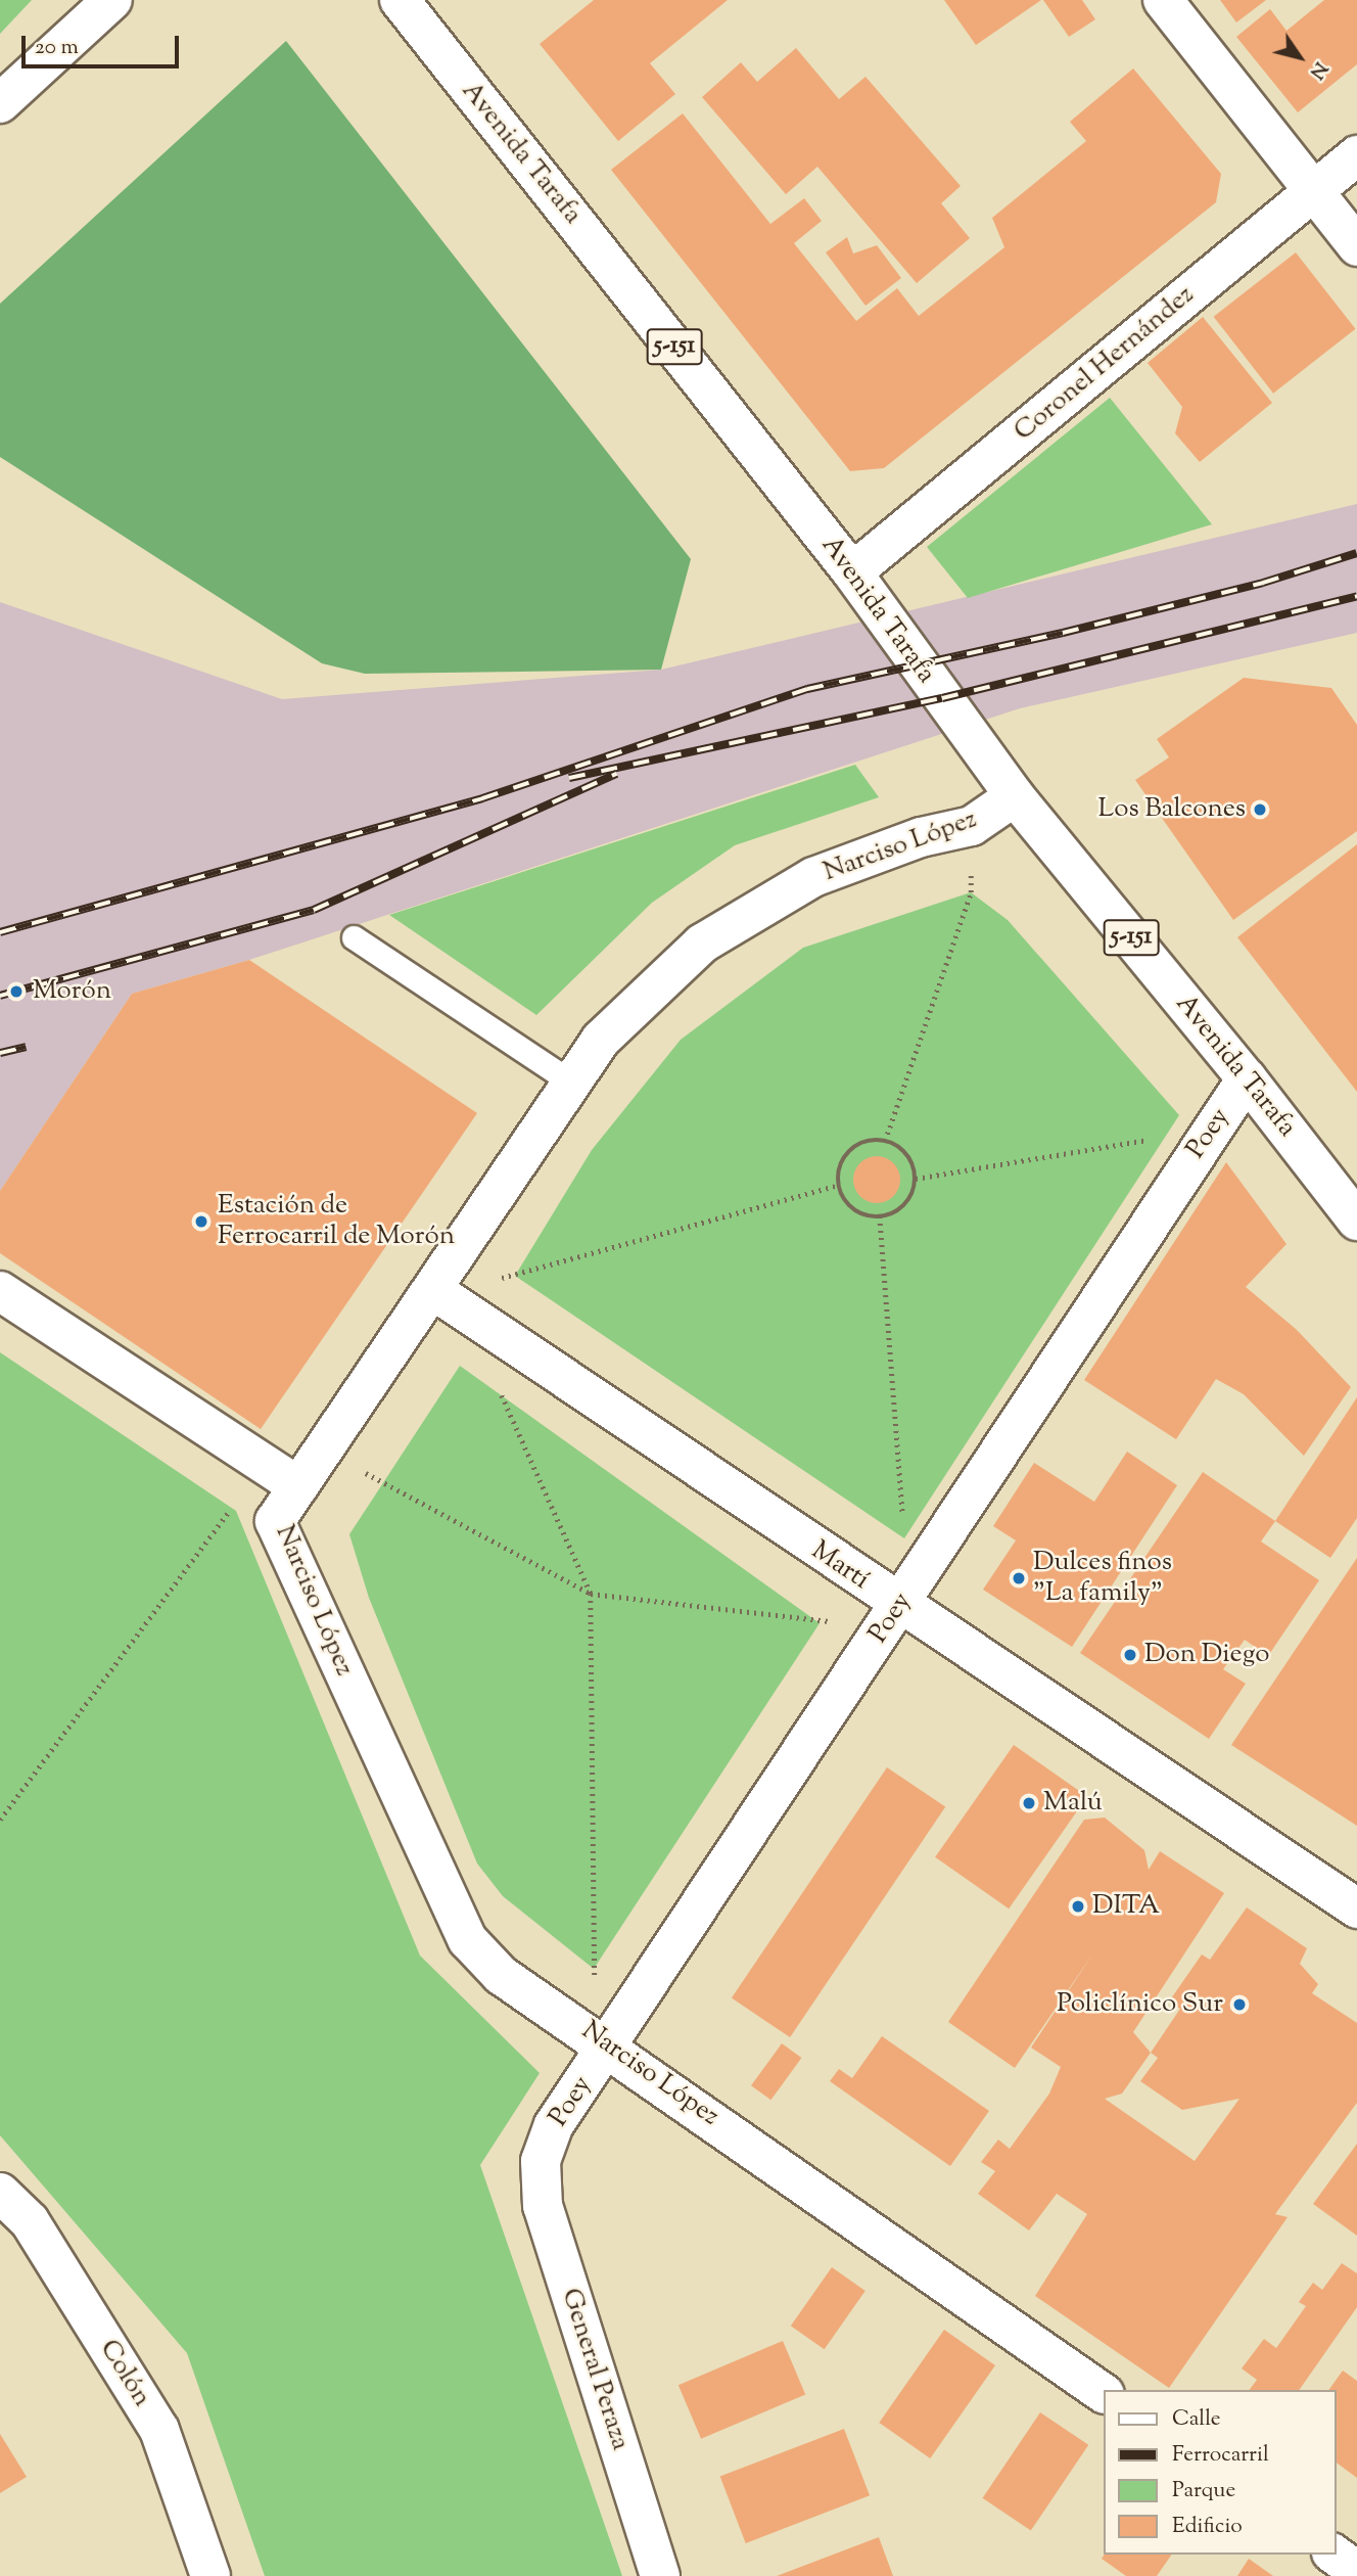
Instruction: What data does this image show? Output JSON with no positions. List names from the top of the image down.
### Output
{
  "streets": {
    "street": [
      "Avenida Tarafa",
      "5-151",
      "Coronel Hernández",
      "Narciso López",
      "Poey",
      "Martí",
      "General Peraza",
      "Colón"
    ]
  },
  "crossings": [
    ["Avenida Tarafa", "Coronel Hernández"],
    ["Avenida Tarafa", "Narciso López"],
    ["Avenida Tarafa", "Poey"],
    ["Narciso López", "Poey"],
    ["Narciso López", "Martí"],
    ["Poey", "Martí"],
    ["Poey", "General Peraza"]
  ],
  "places": [
    "Los Balcones",
    "Morón",
    "Estación de Ferrocarril de Morón",
    "Dulces finos \"La family\"",
    "Don Diego",
    "Malú",
    "DITA",
    "Policlínico Sur"
  ],
  "legend": [
    "Calle",
    "Ferrocarril",
    "Parque",
    "Edificio"
  ],
  "scale_bar": "20 m",
  "north": "bottom right"
}
